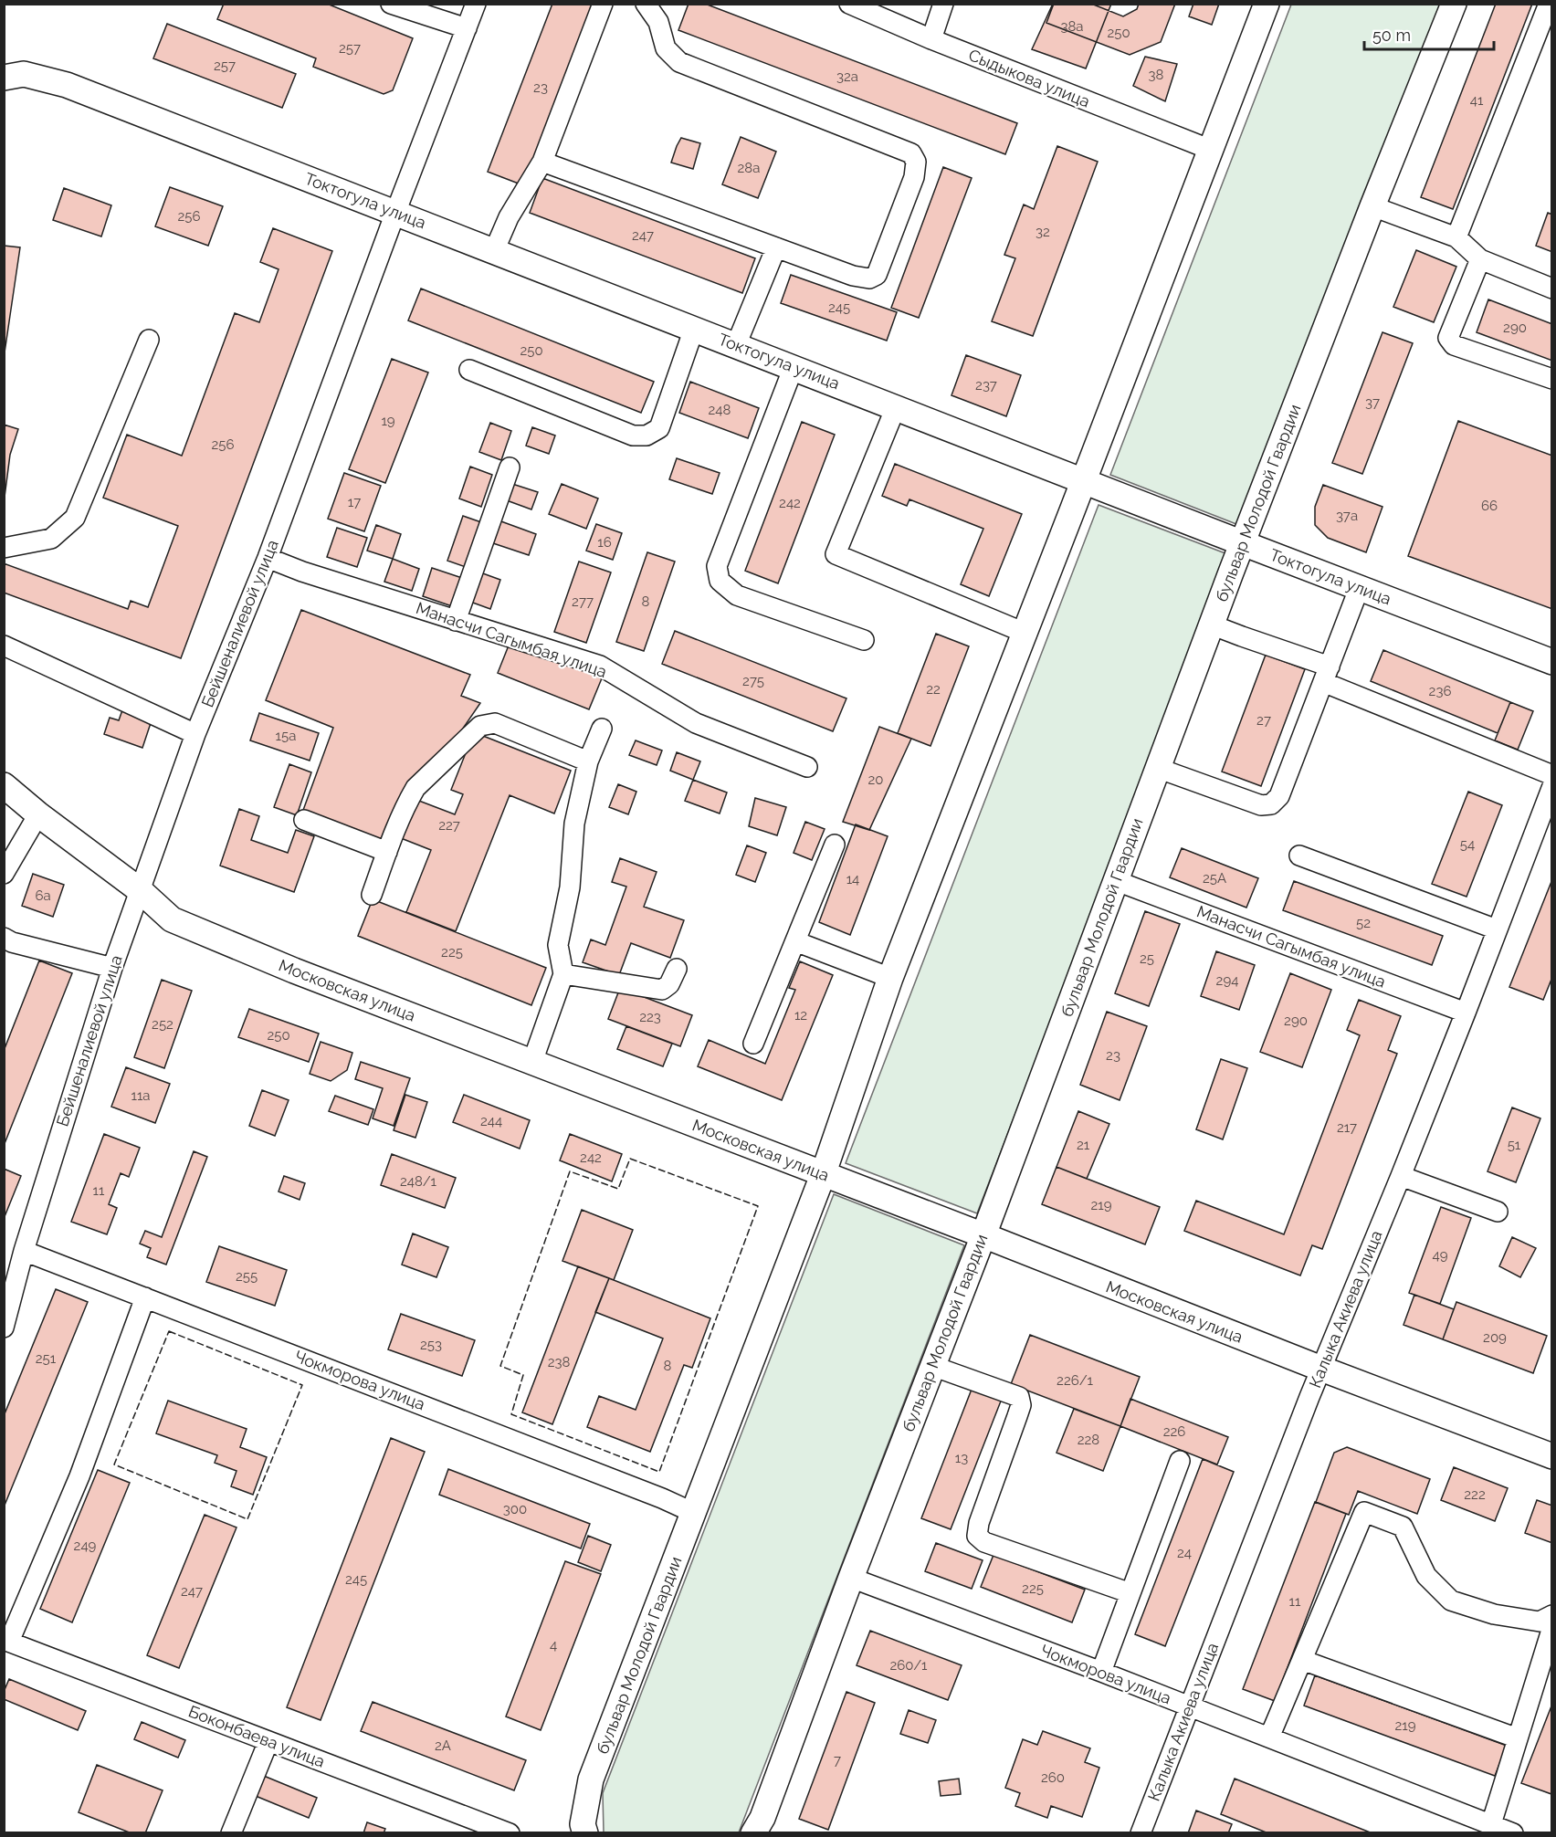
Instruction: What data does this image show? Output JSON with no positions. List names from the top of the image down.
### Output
{
  "streets": {
    "main road": ["Токтогула улица", "бульвар Молодой Гвардии", "Московская улица"],
    "street": [
      "Сыдыкова улица",
      "Бейшеналиевой улица",
      "Манасчи Сагымбая улица",
      "Калыка Акиева улица",
      "Чокморова улица",
      "Боконбаева улица"
    ]
  },
  "crossings": [
    ["Сыдыкова улица", "бульвар Молодой Гвардии"],
    ["Токтогула улица", "бульвар Молодой Гвардии"],
    ["Токтогула улица", "Бейшеналиевой улица"],
    ["бульвар Молодой Гвардии", "Манасчи Сагымбая улица"],
    ["бульвар Молодой Гвардии", "Московская улица"],
    ["бульвар Молодой Гвардии", "Чокморова улица"],
    ["Бейшеналиевой улица", "Манасчи Сагымбая улица"],
    ["Бейшеналиевой улица", "Московская улица"],
    ["Бейшеналиевой улица", "Чокморова улица"],
    ["Манасчи Сагымбая улица", "Калыка Акиева улица"],
    ["Московская улица", "Калыка Акиева улица"],
    ["Калыка Акиева улица", "Чокморова улица"]
  ],
  "house_numbers": [
    "38а",
    "250",
    "257",
    "257",
    "38",
    "32a",
    "23",
    "41",
    "28a",
    "256",
    "32",
    "247",
    "245",
    "290",
    "250",
    "237",
    "37",
    "248",
    "19",
    "256",
    "17",
    "242",
    "66",
    "37a",
    "16",
    "277",
    "8",
    "275",
    "22",
    "236",
    "27",
    "15а",
    "20",
    "227",
    "54",
    "25А",
    "14",
    "6a",
    "52",
    "225",
    "25",
    "294",
    "12",
    "223",
    "290",
    "252",
    "250",
    "23",
    "11a",
    "244",
    "217",
    "21",
    "51",
    "242",
    "248/1",
    "11",
    "219",
    "49",
    "255",
    "209",
    "253",
    "251",
    "238",
    "8",
    "226/1",
    "226",
    "228",
    "13",
    "222",
    "300",
    "249",
    "24",
    "245",
    "225",
    "247",
    "11",
    "4",
    "260/1",
    "219",
    "2A",
    "7",
    "260"
  ],
  "scale_bar": "50 m"
}
